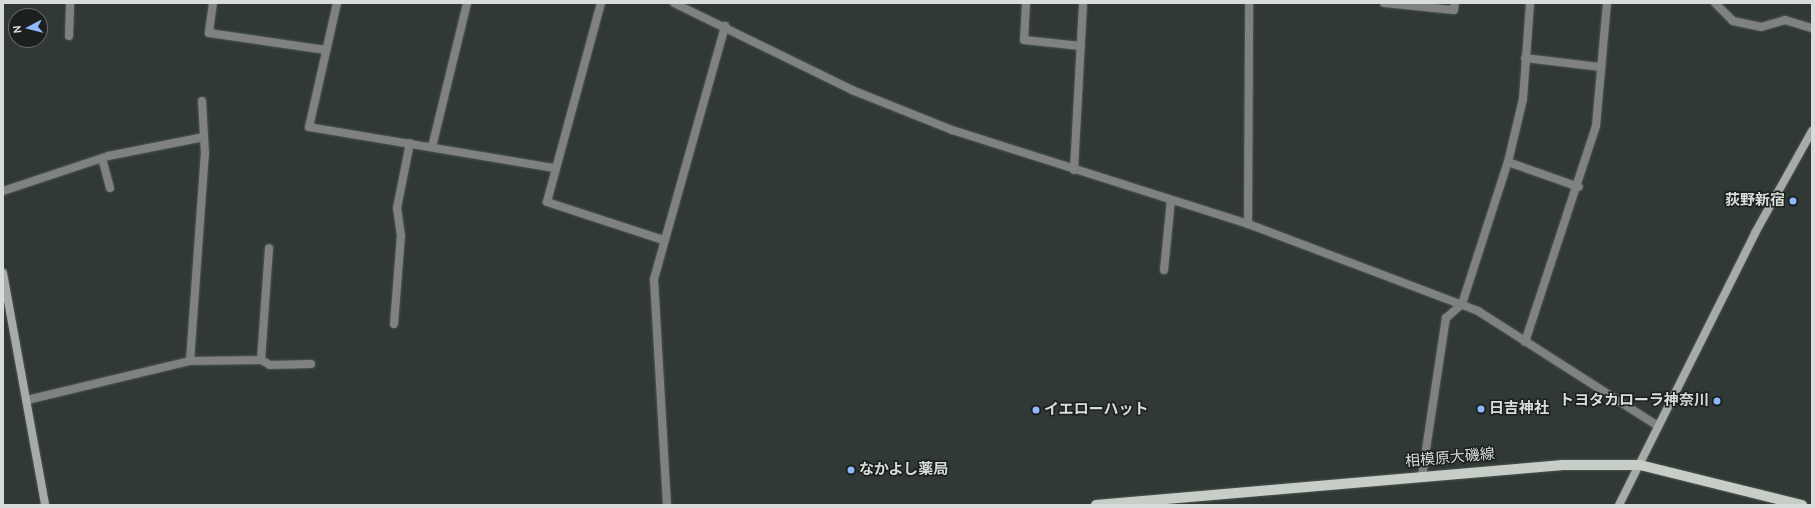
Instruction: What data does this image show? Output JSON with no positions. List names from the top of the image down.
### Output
{
  "streets": {
    "main road": ["相模原大磯線"]
  },
  "places": [
    "荻野新宿",
    "トヨタカローラ神奈川",
    "日吉神社",
    "イエローハット",
    "なかよし薬局"
  ],
  "north": "left"
}
